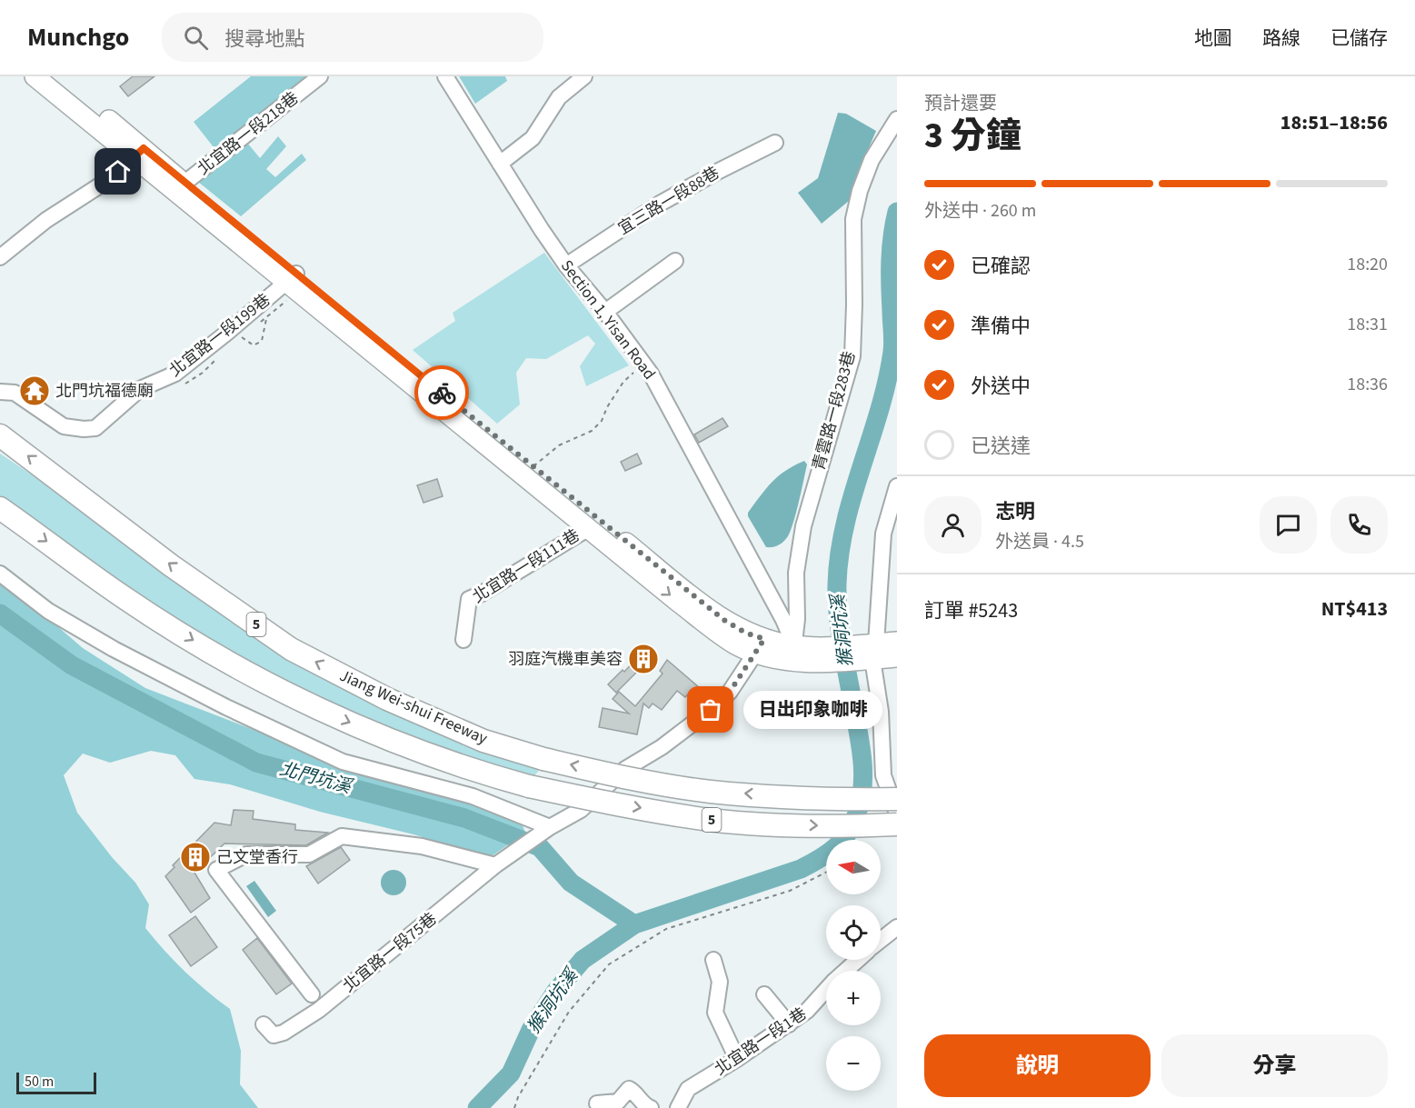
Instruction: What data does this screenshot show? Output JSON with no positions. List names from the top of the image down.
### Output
{
  "streets": {
    "highway": ["5", "Jiang Wei-shui Freeway"],
    "street": [
      "北宜路一段218巷",
      "宜三路一段88巷",
      "Section 1, Yisan Road",
      "北宜路一段199巷",
      "青雲路一段283巷",
      "北宜路一段111巷",
      "北宜路一段75巷",
      "北宜路一段1巷"
    ]
  },
  "crossings": [
    ["宜三路一段88巷", "Section 1, Yisan Road"],
    ["Section 1, Yisan Road", "青雲路一段283巷"]
  ],
  "water": ["猴洞坑溪", "北門坑溪"],
  "places": {
    "temple": ["北門坑福德廟"],
    "building": ["羽庭汽機車美容", "己文堂香行"],
    "other": ["日出印象咖啡"]
  },
  "scale_bar": "50 m",
  "north": "left",
  "page": {
    "header": "Munchgo",
    "search": "搜尋地點",
    "nav": ["地圖", "路線", "已儲存"],
    "heading": ["3 分鐘", "預計還要", "18:51–18:56"],
    "panel": [
      "志明",
      "外送員 · 4.5",
      "訂單 #5243",
      "NT$413"
    ],
    "bar": "外送中 · 260 m",
    "list": [
      ["已確認", "18:20"],
      ["準備中", "18:31"],
      ["外送中", "18:36"],
      "已送達"
    ],
    "bubble": "日出印象咖啡",
    "map_buttons": ["+", "−"],
    "buttons": ["說明", "分享"],
    "scale": "50 m"
  }
}
